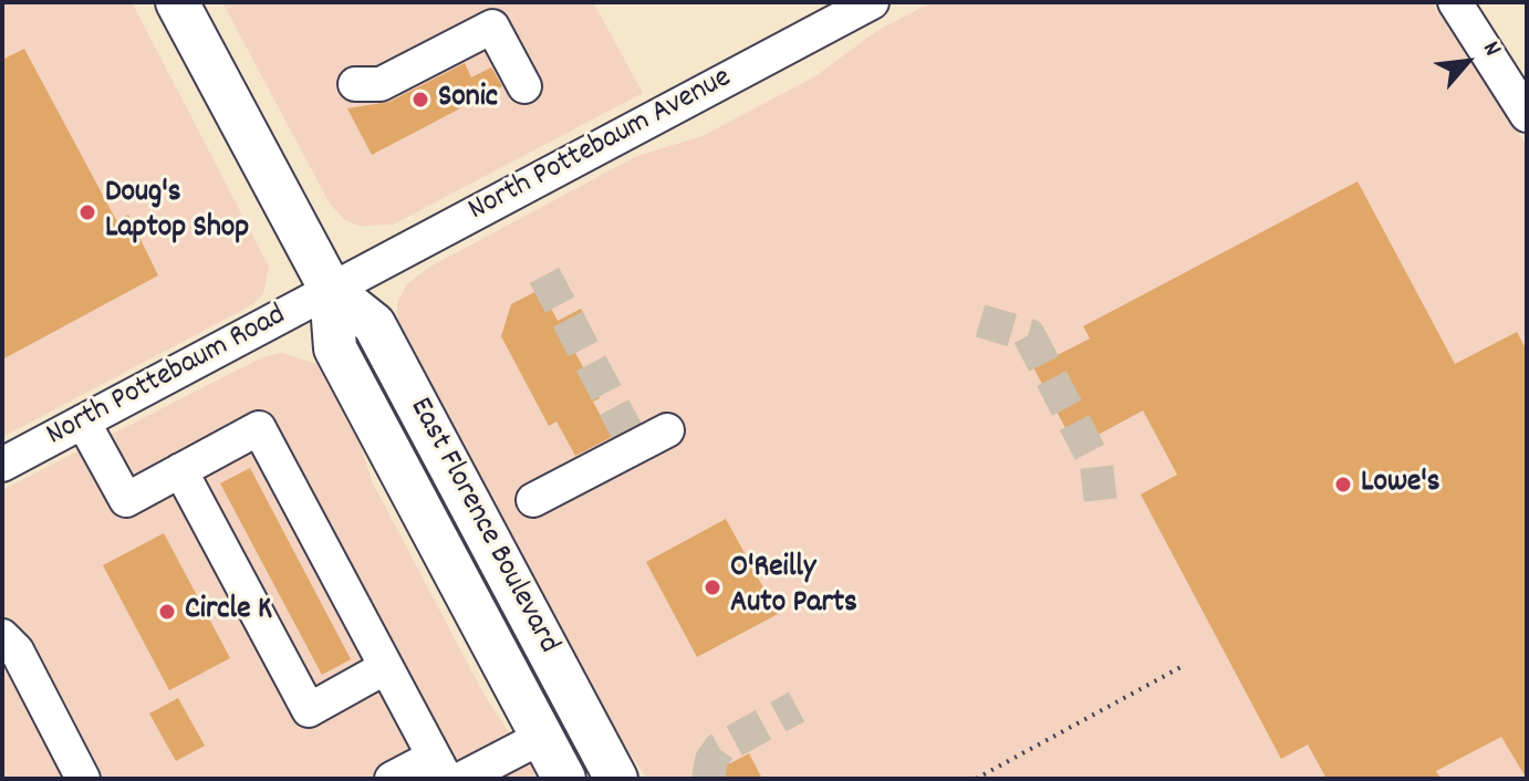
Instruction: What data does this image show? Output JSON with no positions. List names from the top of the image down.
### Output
{
  "streets": {
    "main road": ["East Florence Boulevard"],
    "street": ["North Pottebaum Avenue", "North Pottebaum Road"]
  },
  "crossings": [
    ["North Pottebaum Avenue", "North Pottebaum Road"],
    ["North Pottebaum Avenue", "East Florence Boulevard"],
    ["North Pottebaum Road", "East Florence Boulevard"]
  ],
  "places": [
    "Sonic",
    "Doug's Laptop Shop",
    "Lowe's",
    "O'Reilly Auto Parts",
    "Circle K"
  ],
  "north": "top right"
}
